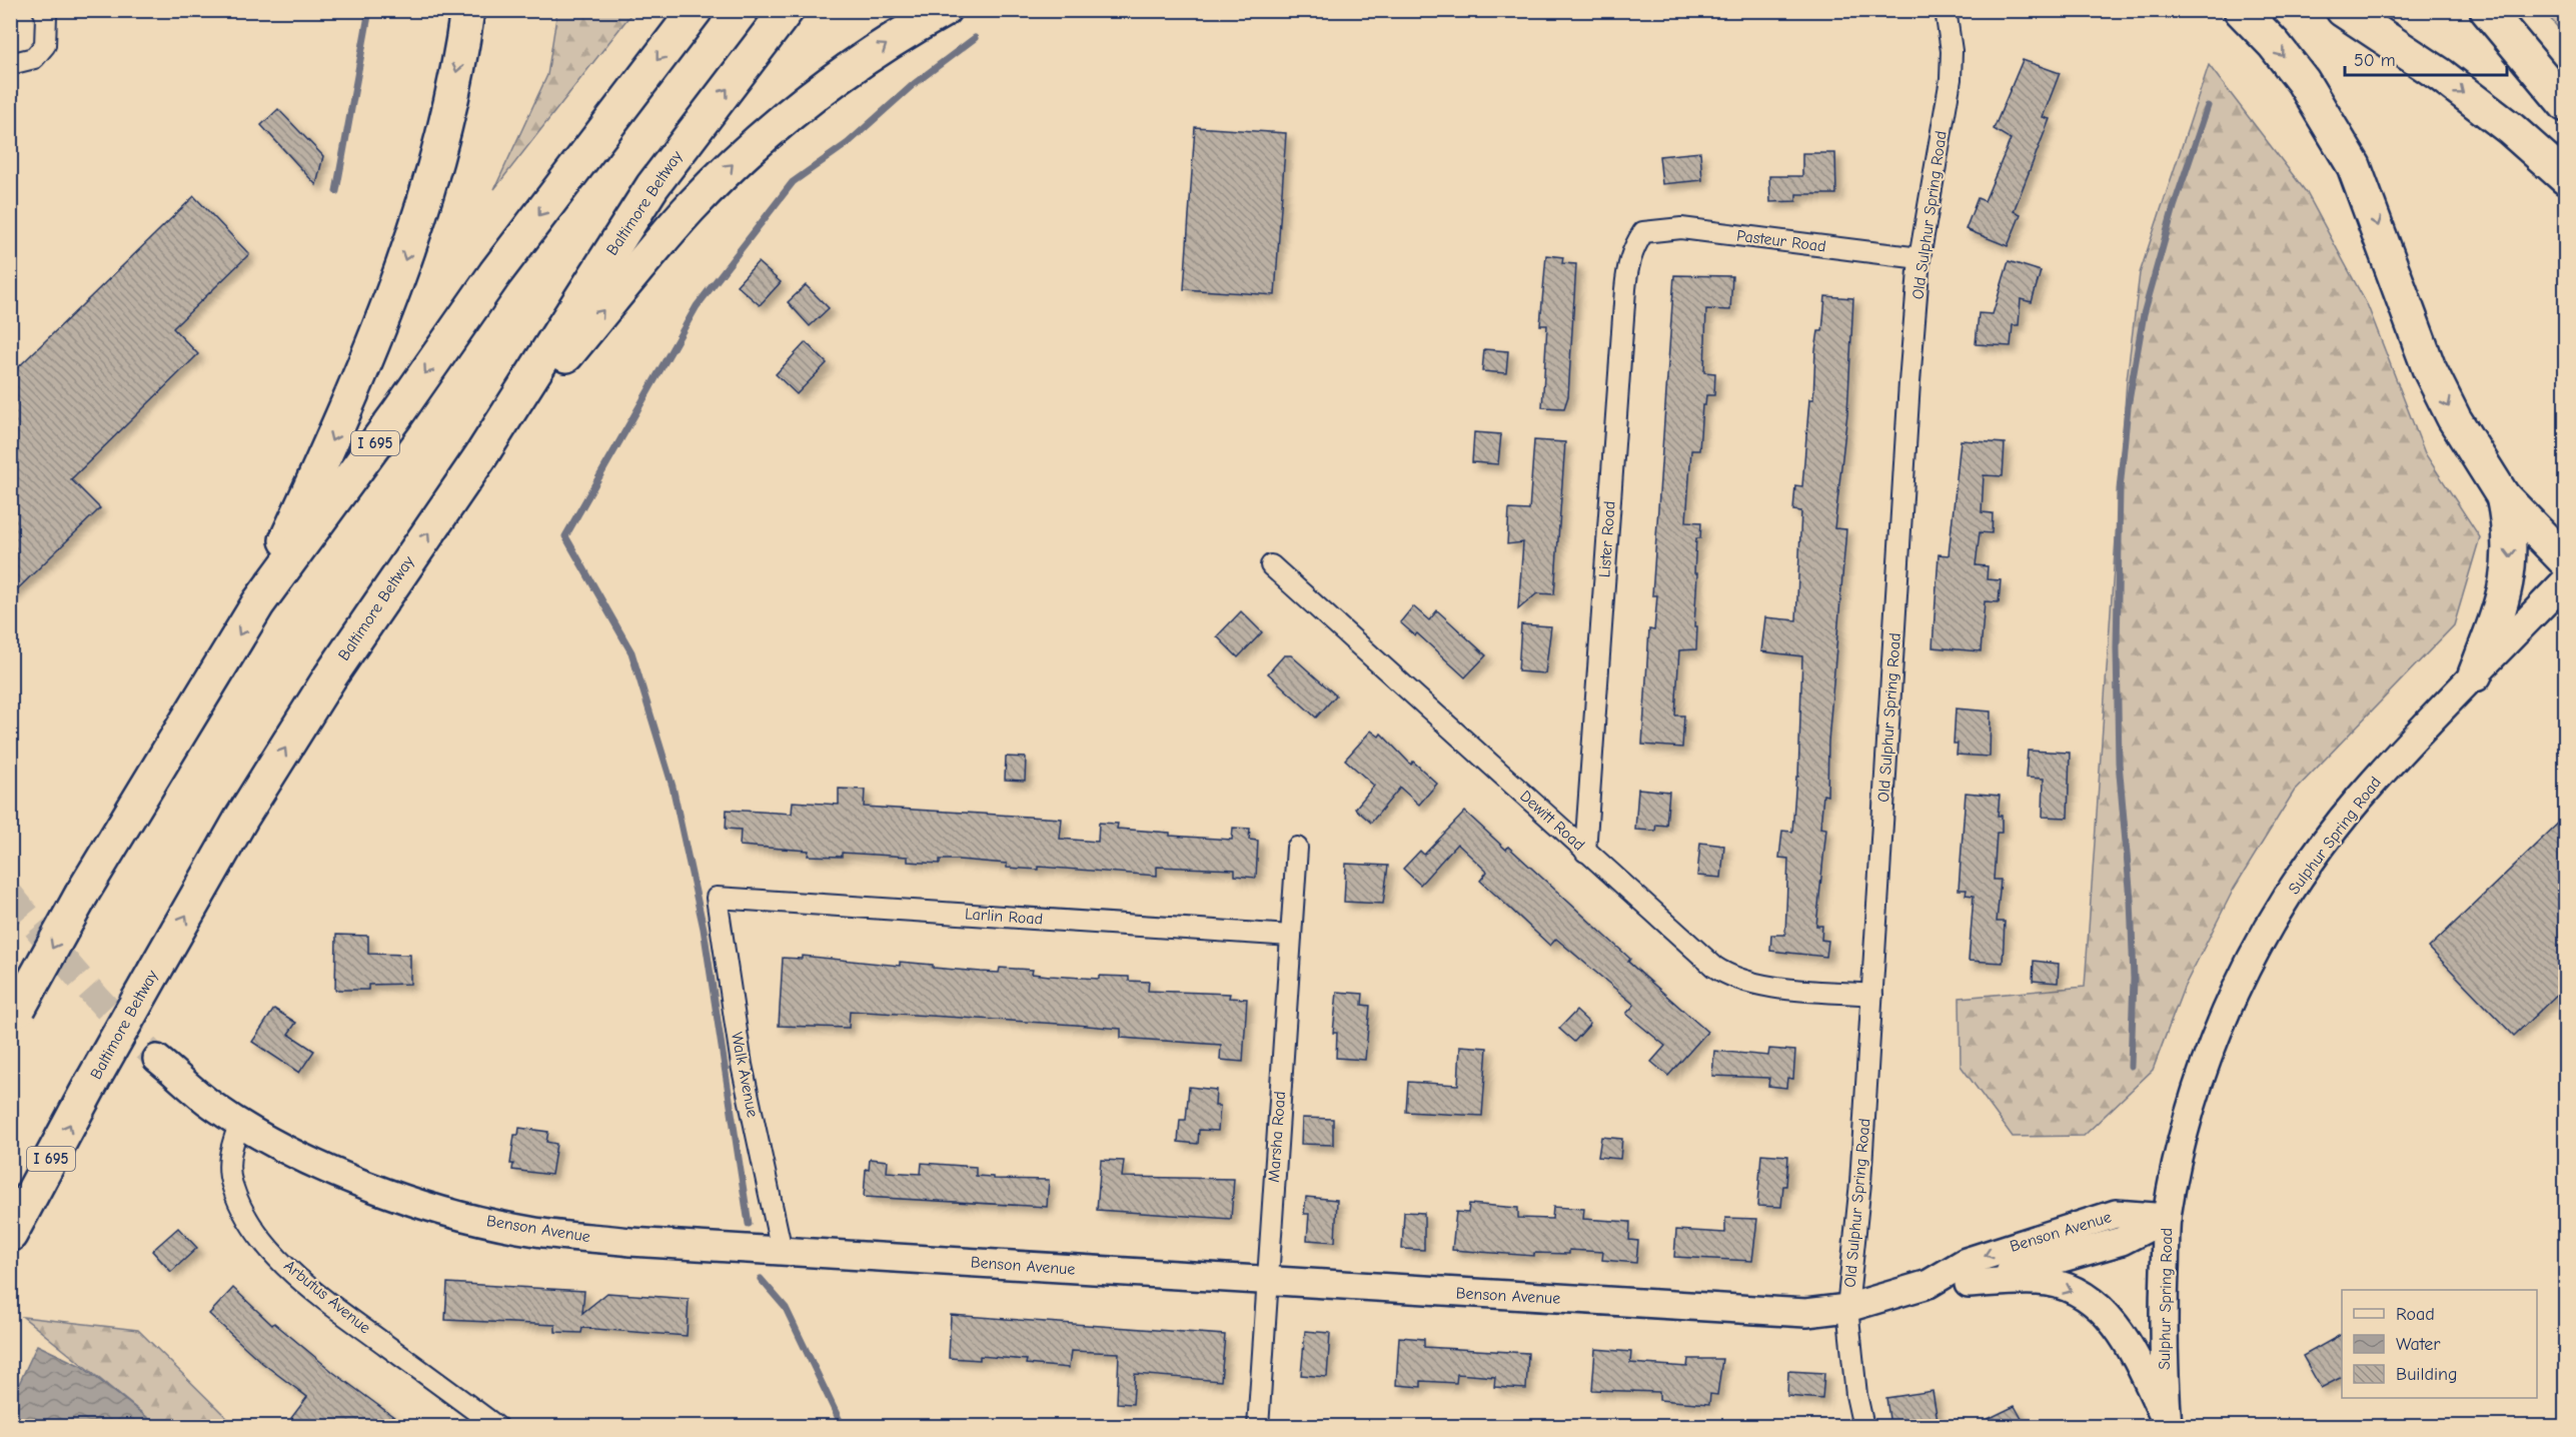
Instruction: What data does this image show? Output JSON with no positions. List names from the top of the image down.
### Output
{
  "streets": {
    "highway": ["Baltimore Beltway", "I 695"],
    "street": [
      "Old Sulphur Spring Road",
      "Pasteur Road",
      "Lister Road",
      "Dewitt Road",
      "Sulphur Spring Road",
      "Larlin Road",
      "Walk Avenue",
      "Marsha Road",
      "Benson Avenue",
      "Arbutus Avenue"
    ]
  },
  "crossings": [
    ["Old Sulphur Spring Road", "Pasteur Road"],
    ["Old Sulphur Spring Road", "Dewitt Road"],
    ["Old Sulphur Spring Road", "Benson Avenue"],
    ["Pasteur Road", "Lister Road"],
    ["Lister Road", "Dewitt Road"],
    ["Sulphur Spring Road", "Benson Avenue"],
    ["Larlin Road", "Walk Avenue"],
    ["Larlin Road", "Marsha Road"],
    ["Walk Avenue", "Benson Avenue"],
    ["Marsha Road", "Benson Avenue"],
    ["Benson Avenue", "Arbutus Avenue"]
  ],
  "legend": ["Road", "Water", "Building"],
  "scale_bar": "50 m"
}
